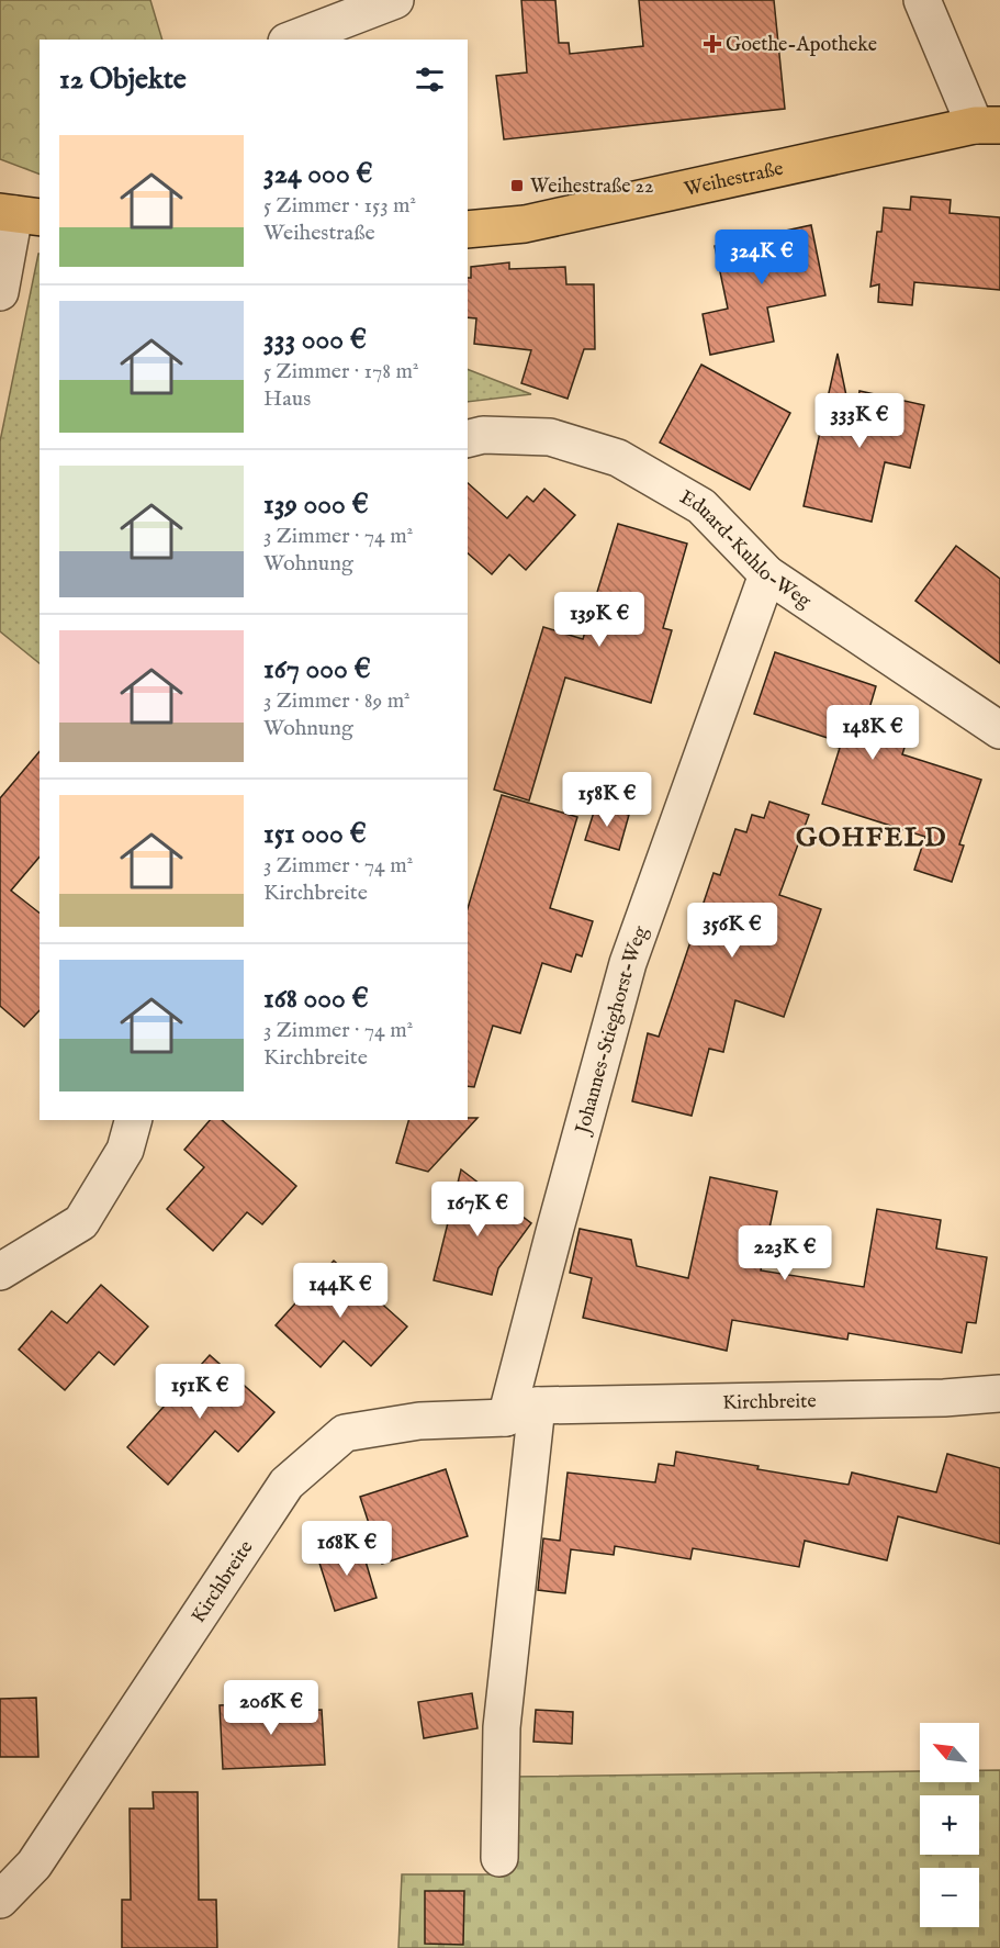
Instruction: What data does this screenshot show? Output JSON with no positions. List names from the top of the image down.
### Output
{
  "streets": {
    "main road": ["Weihestraße"],
    "street": ["Eduard-Kuhlo-Weg", "Johannes-Stieghorst-Weg", "Kirchbreite"]
  },
  "crossings": [
    ["Eduard-Kuhlo-Weg", "Johannes-Stieghorst-Weg"],
    ["Johannes-Stieghorst-Weg", "Kirchbreite"]
  ],
  "districts": ["GOHFELD"],
  "places": {
    "health": ["Goethe-Apotheke"],
    "transit": ["Weihestraße 22"]
  },
  "north": "top left",
  "page": {
    "heading": "12 Objekte",
    "list": [
      {
        "name": "324 000 €",
        "note": "5 Zimmer · 153 m² · Weihestraße"
      },
      {
        "name": "333 000 €",
        "note": "5 Zimmer · 178 m² · Haus"
      },
      {
        "name": "139 000 €",
        "note": "3 Zimmer · 74 m² · Wohnung"
      },
      {
        "name": "167 000 €",
        "note": "3 Zimmer · 89 m² · Wohnung"
      },
      {
        "name": "151 000 €",
        "note": "3 Zimmer · 74 m² · Kirchbreite"
      },
      {
        "name": "168 000 €",
        "note": "3 Zimmer · 74 m² · Kirchbreite"
      }
    ],
    "price": [
      "324K €",
      "333K €",
      "139K €",
      "148K €",
      "158K €",
      "356K €",
      "167K €",
      "223K €",
      "144K €",
      "151K €",
      "168K €",
      "206K €"
    ],
    "map_buttons": ["+", "−"]
  }
}
